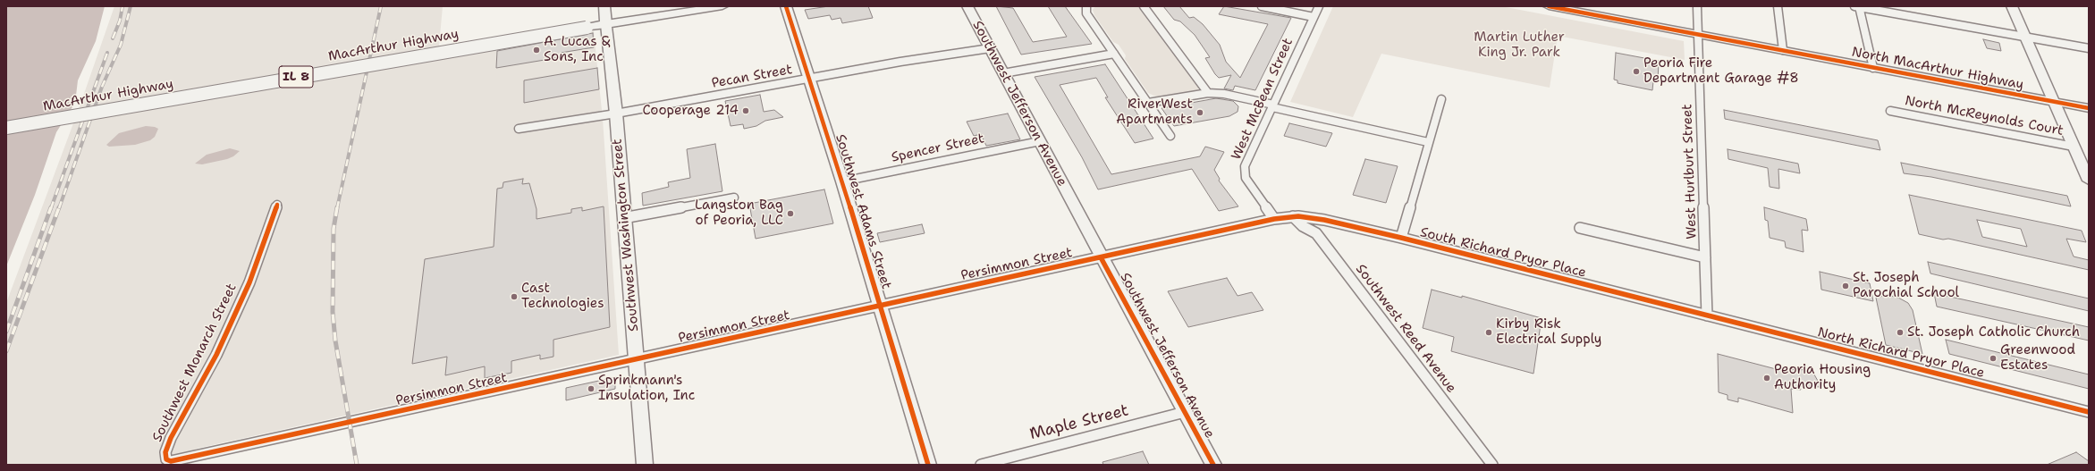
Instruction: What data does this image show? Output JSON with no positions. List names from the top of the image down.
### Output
{
  "streets": {
    "main road": [
      "MacArthur Highway",
      "North MacArthur Highway",
      "IL 8",
      "Southwest Jefferson Avenue",
      "Southwest Adams Street",
      "Southwest Washington Street"
    ],
    "street": [
      "Pecan Street",
      "West McBean Street",
      "North McReynolds Court",
      "Spencer Street",
      "West Hurlburt Street",
      "South Richard Pryor Place",
      "Persimmon Street",
      "Southwest Reed Avenue",
      "North Richard Pryor Place",
      "Southwest Monarch Street",
      "Maple Street"
    ]
  },
  "crossings": [
    ["MacArthur Highway", "Southwest Washington Street"],
    ["North MacArthur Highway", "West Hurlburt Street"],
    ["Pecan Street", "Southwest Jefferson Avenue"],
    ["Pecan Street", "Southwest Adams Street"],
    ["Pecan Street", "Southwest Washington Street"],
    ["West McBean Street", "Persimmon Street"],
    ["Southwest Jefferson Avenue", "Spencer Street"],
    ["Southwest Jefferson Avenue", "Persimmon Street"],
    ["Southwest Jefferson Avenue", "Maple Street"],
    ["Spencer Street", "Southwest Adams Street"],
    ["West Hurlburt Street", "South Richard Pryor Place"],
    ["West Hurlburt Street", "North Richard Pryor Place"],
    ["Southwest Adams Street", "Persimmon Street"],
    ["Southwest Washington Street", "Persimmon Street"],
    ["South Richard Pryor Place", "Persimmon Street"],
    ["South Richard Pryor Place", "Southwest Reed Avenue"],
    ["South Richard Pryor Place", "North Richard Pryor Place"],
    ["Persimmon Street", "Southwest Reed Avenue"],
    ["Persimmon Street", "Southwest Monarch Street"]
  ],
  "parks": ["Martin Luther King Jr. Park"],
  "places": [
    "A. Lucas & Sons, Inc",
    "Peoria Fire Department Garage #8",
    "Cooperage 214",
    "RiverWest Apartments",
    "Langston Bag of Peoria, LLC",
    "St. Joseph Parochial School",
    "Cast Technologies",
    "Kirby Risk Electrical Supply",
    "St. Joseph Catholic Church",
    "Greenwood Estates",
    "Peoria Housing Authority",
    "Sprinkmann's Insulation, Inc"
  ]
}
